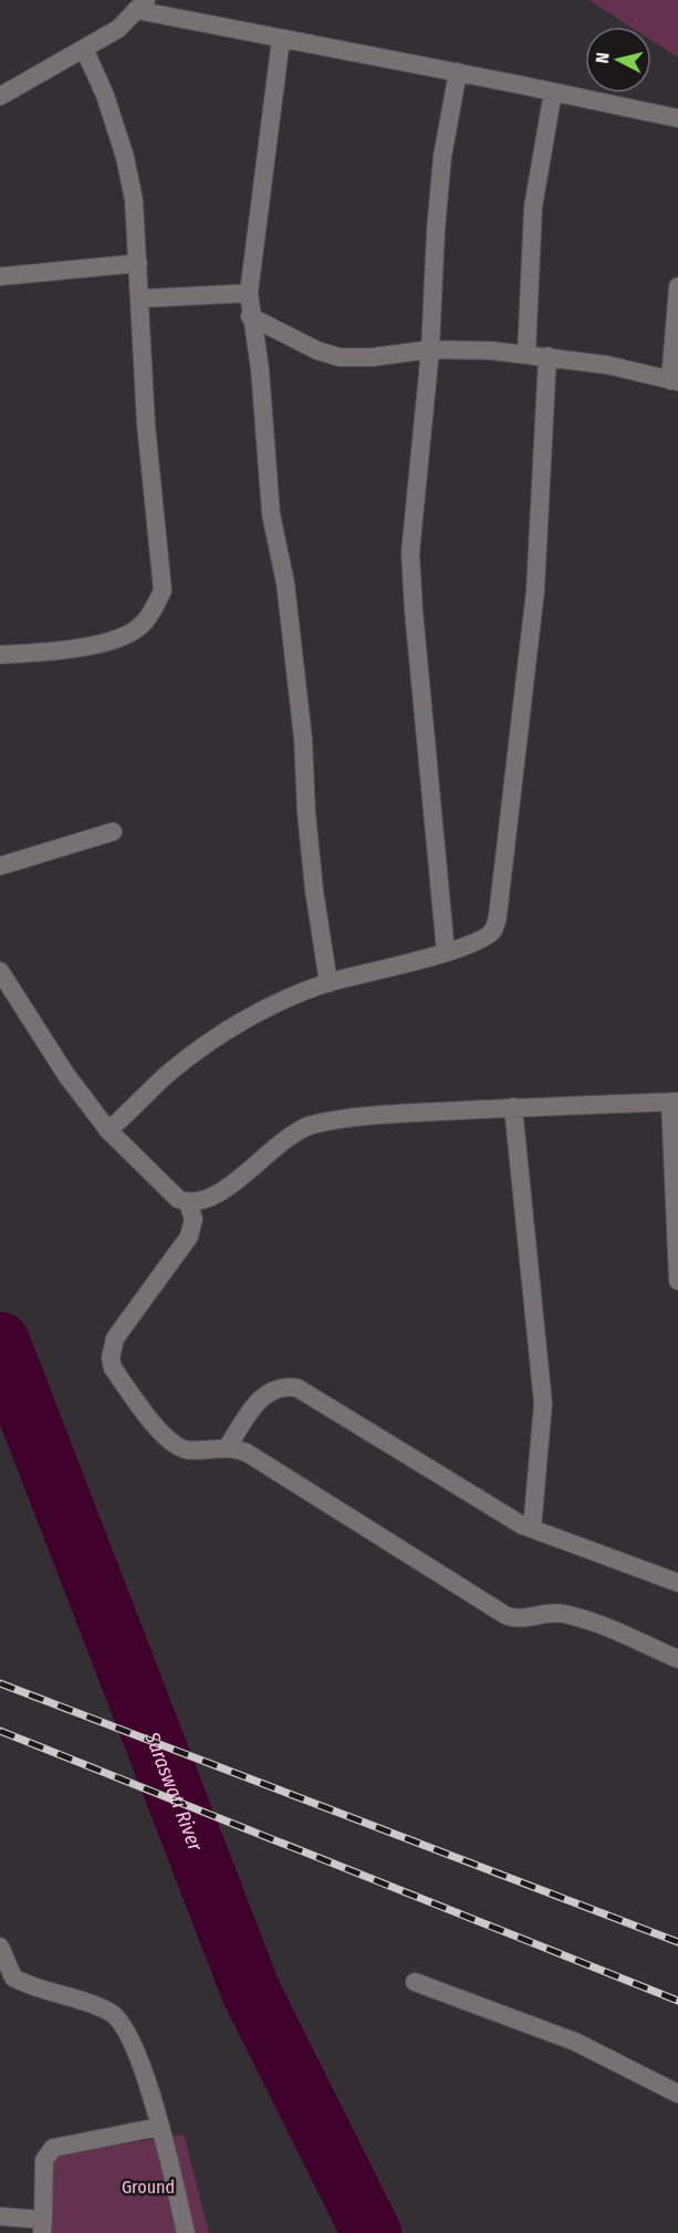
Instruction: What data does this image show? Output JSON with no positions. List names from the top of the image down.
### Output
{
  "water": ["Saraswati River"],
  "parks": ["Ground"],
  "north": "left"
}
